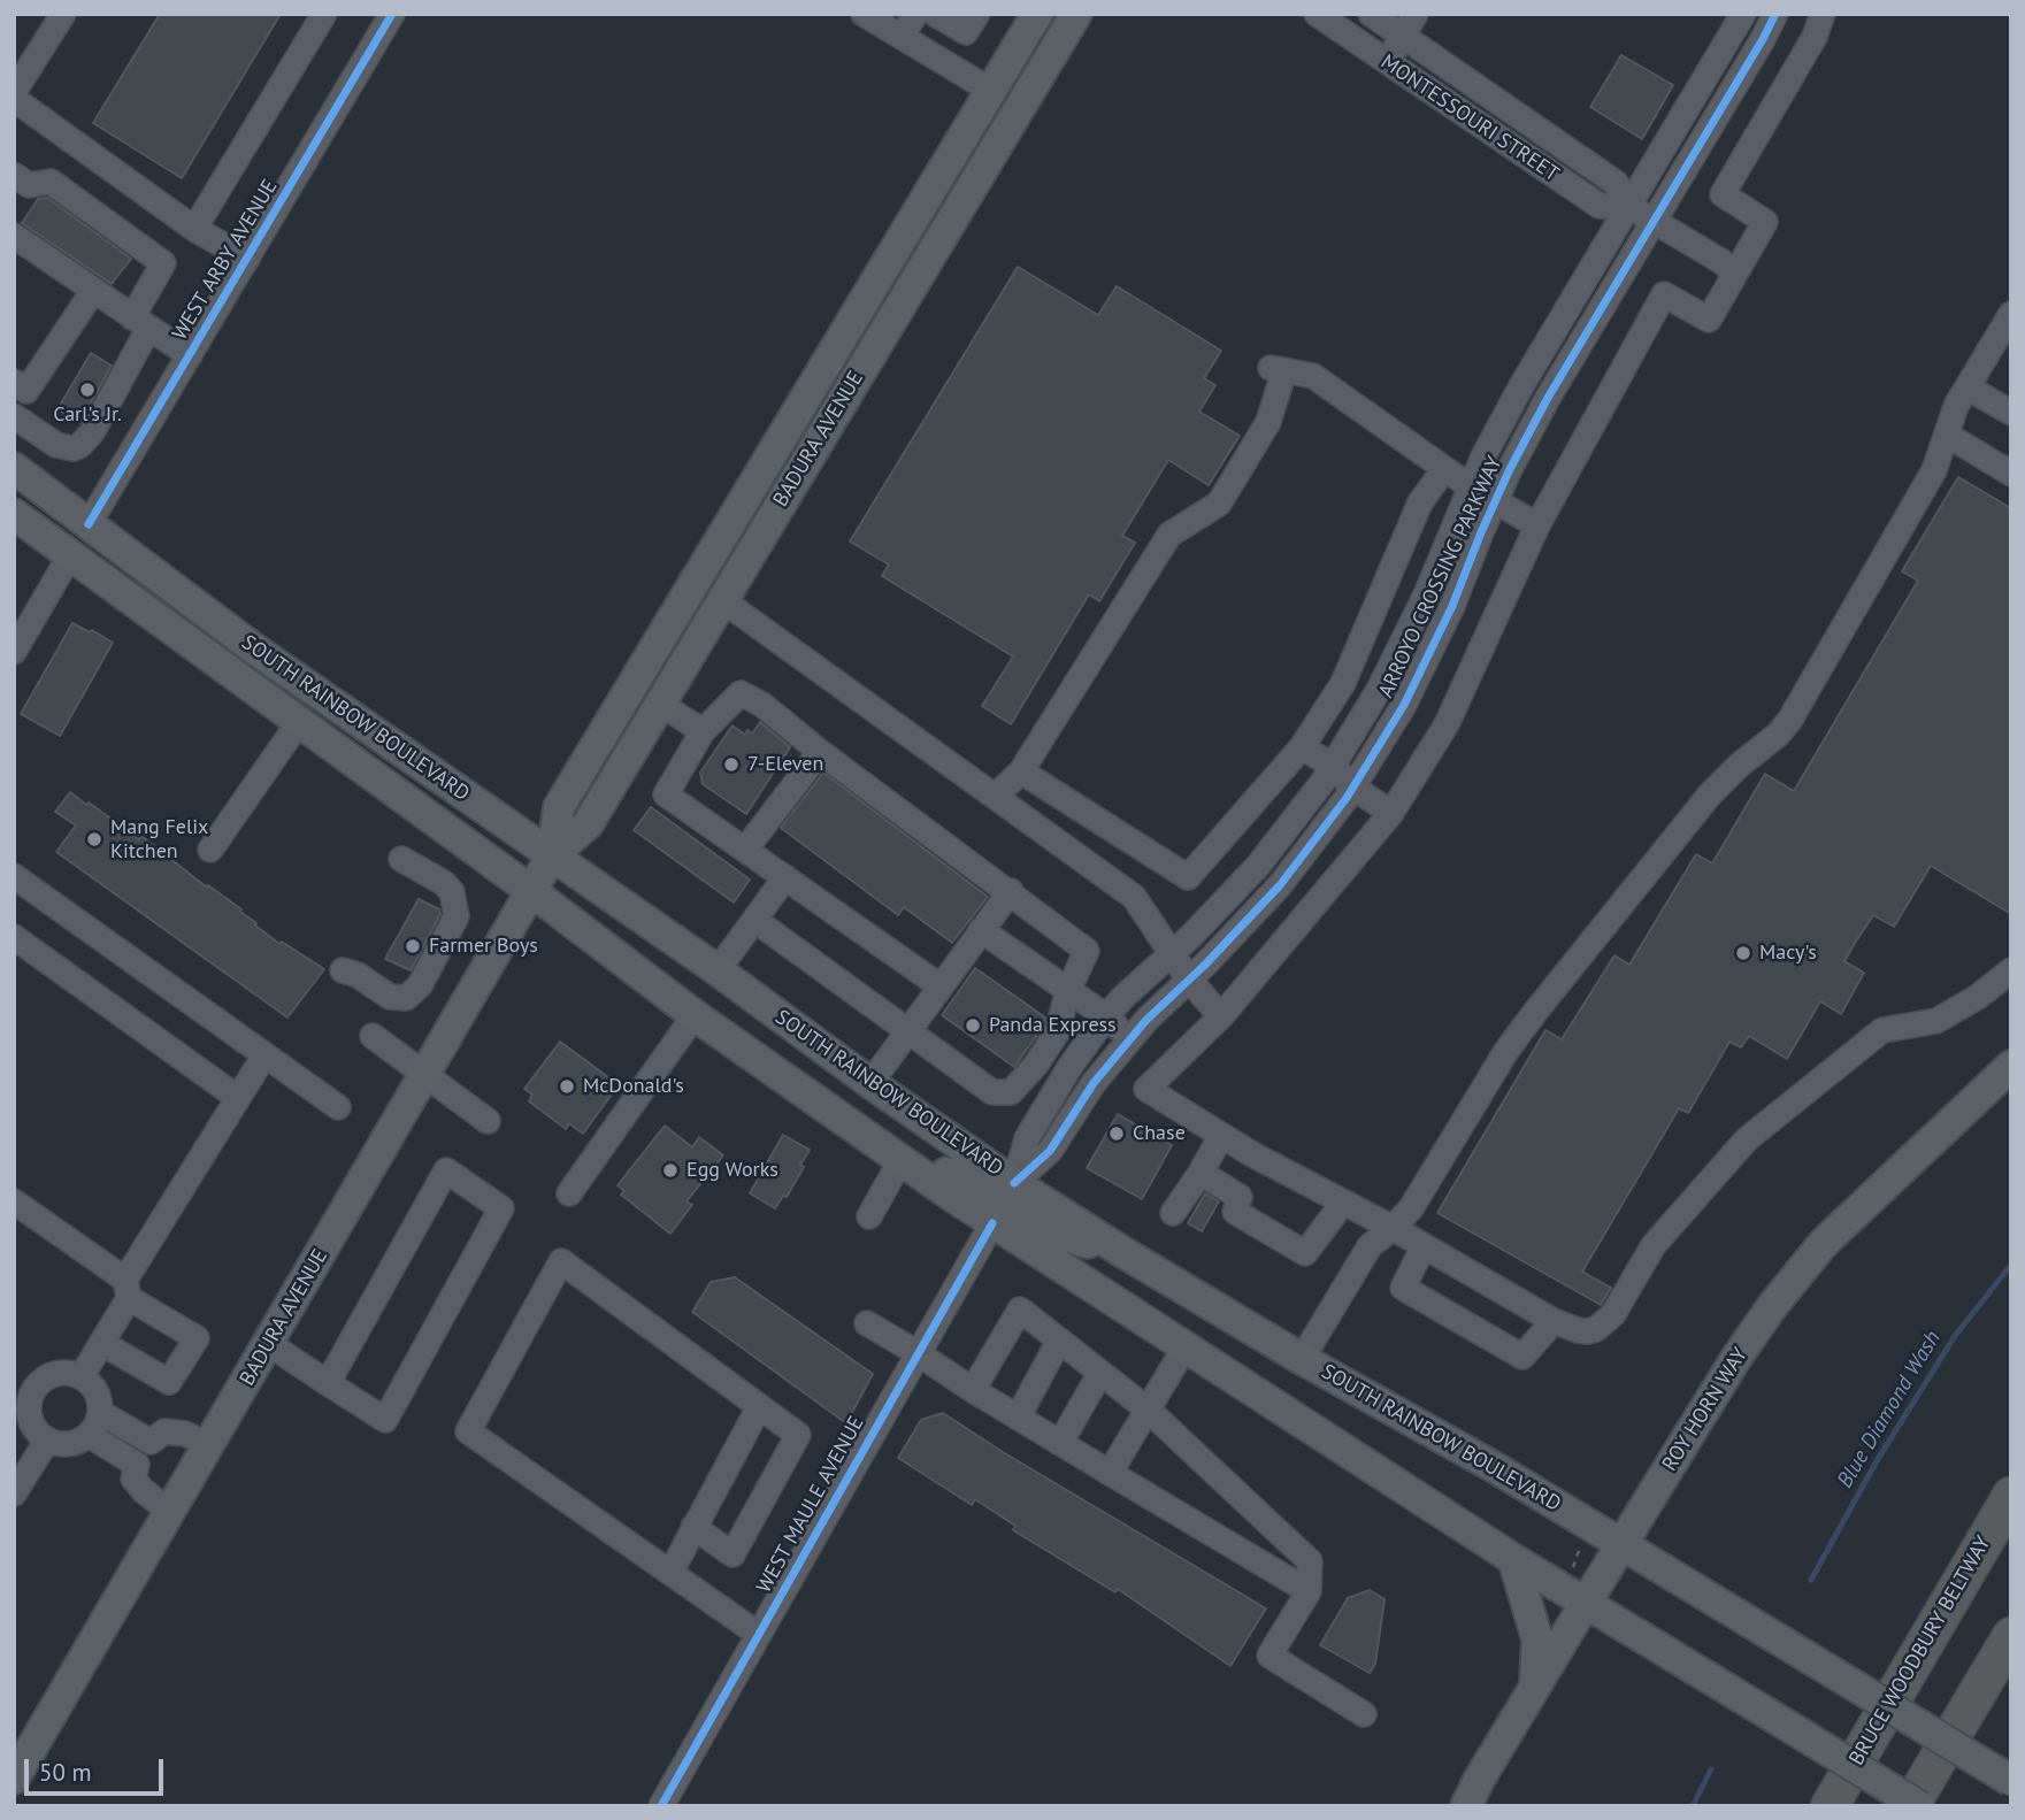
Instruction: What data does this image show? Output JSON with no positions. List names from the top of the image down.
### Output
{
  "streets": {
    "highway": ["BRUCE WOODBURY BELTWAY"],
    "main road": ["BADURA AVENUE", "SOUTH RAINBOW BOULEVARD", "ROY HORN WAY"],
    "street": [
      "MONTESSOURI STREET",
      "WEST ARBY AVENUE",
      "ARROYO CROSSING PARKWAY",
      "WEST MAULE AVENUE"
    ]
  },
  "crossings": [
    ["MONTESSOURI STREET", "ARROYO CROSSING PARKWAY"],
    ["WEST ARBY AVENUE", "SOUTH RAINBOW BOULEVARD"],
    ["BADURA AVENUE", "SOUTH RAINBOW BOULEVARD"],
    ["ARROYO CROSSING PARKWAY", "SOUTH RAINBOW BOULEVARD"],
    ["SOUTH RAINBOW BOULEVARD", "ROY HORN WAY"],
    ["SOUTH RAINBOW BOULEVARD", "WEST MAULE AVENUE"]
  ],
  "water": ["Blue Diamond Wash"],
  "places": [
    "Carl's Jr.",
    "7-Eleven",
    "Mang Felix Kitchen",
    "Farmer Boys",
    "Macy's",
    "Panda Express",
    "McDonald's",
    "Chase",
    "Egg Works"
  ],
  "scale_bar": "50 m"
}
